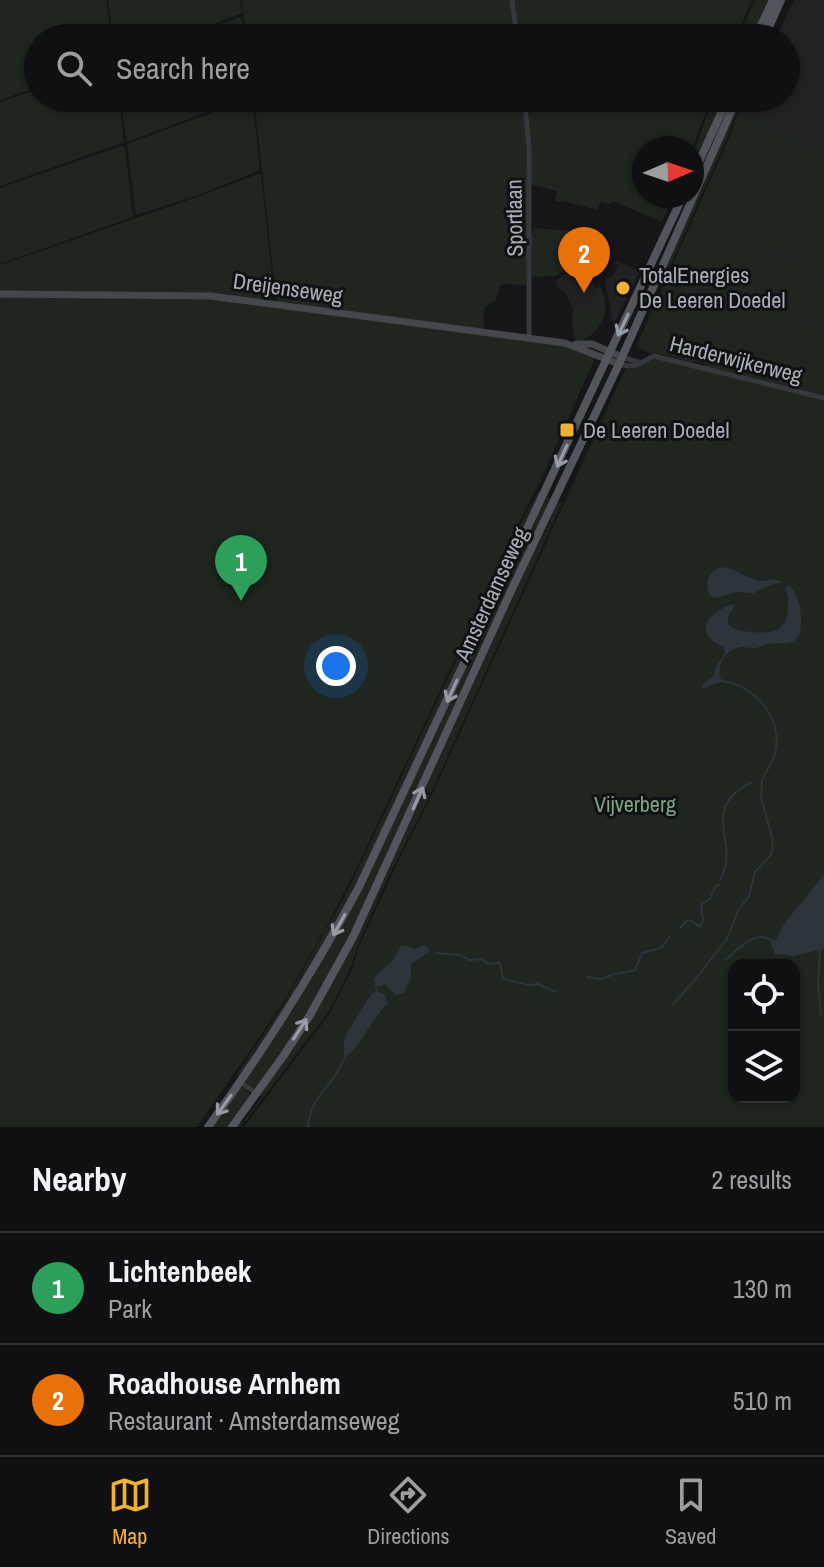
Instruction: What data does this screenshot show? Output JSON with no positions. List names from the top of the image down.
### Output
{
  "streets": {
    "main road": ["Dreijenseweg", "Amsterdamseweg"],
    "street": ["Sportlaan", "Harderwijkerweg"]
  },
  "crossings": [
    ["Sportlaan", "Dreijenseweg"],
    ["Dreijenseweg", "Harderwijkerweg"],
    ["Dreijenseweg", "Amsterdamseweg"],
    ["Harderwijkerweg", "Amsterdamseweg"]
  ],
  "parks": ["Vijverberg"],
  "places": {
    "other": ["TotalEnergies De Leeren Doedel"],
    "transit": ["De Leeren Doedel"]
  },
  "north": "right",
  "page": {
    "search": "Search here",
    "pins": ["2", "1"],
    "heading": ["Nearby", "2 results"],
    "list": [
      {
        "mark": "1",
        "name": "Lichtenbeek",
        "note": "Park",
        "value": "130 m"
      },
      {
        "mark": "2",
        "name": "Roadhouse Arnhem",
        "note": "Restaurant · Amsterdamseweg",
        "value": "510 m"
      }
    ],
    "nav": ["Map", "Directions", "Saved"]
  }
}
